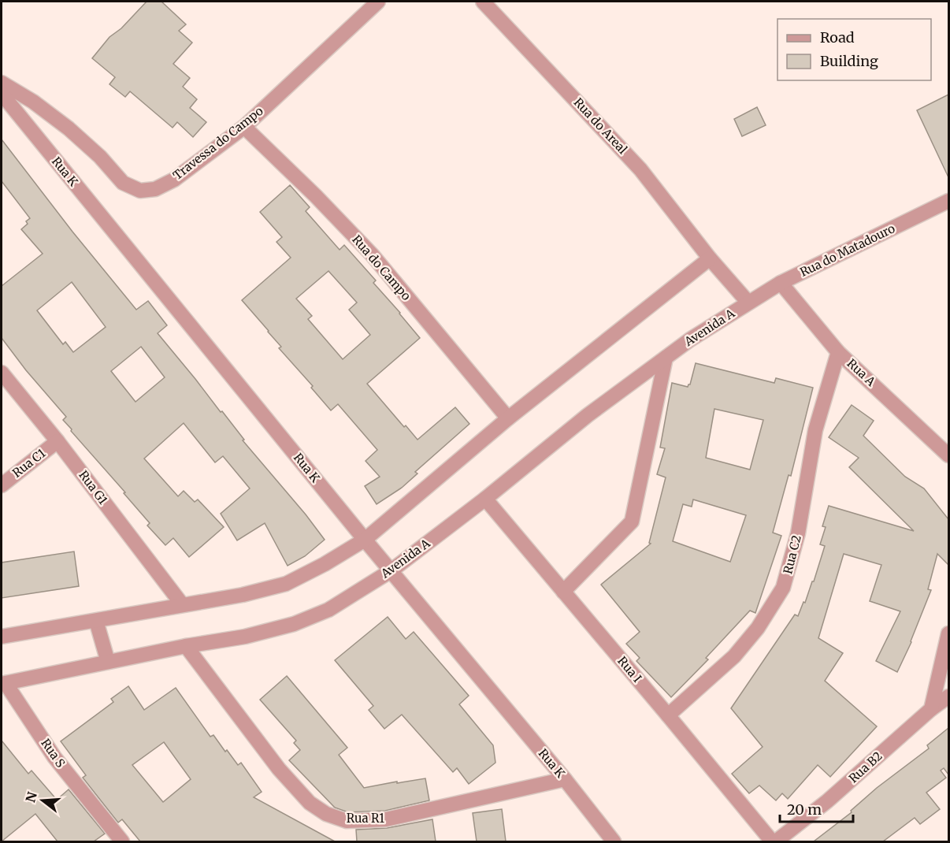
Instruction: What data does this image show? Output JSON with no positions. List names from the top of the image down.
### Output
{
  "streets": {
    "street": [
      "Rua do Areal",
      "Travessa do Campo",
      "Rua K",
      "Rua do Matadouro",
      "Rua do Campo",
      "Avenida A",
      "Rua A",
      "Rua C1",
      "Rua G1",
      "Rua C2",
      "Rua I",
      "Rua S",
      "Rua B2",
      "Rua R1"
    ]
  },
  "crossings": [
    ["Rua do Areal", "Rua do Matadouro"],
    ["Rua do Areal", "Avenida A"],
    ["Travessa do Campo", "Rua do Campo"],
    ["Rua K", "Avenida A"],
    ["Rua K", "Rua R1"],
    ["Rua do Matadouro", "Avenida A"],
    ["Rua do Matadouro", "Rua A"],
    ["Avenida A", "Rua I"],
    ["Avenida A", "Rua S"],
    ["Avenida A", "Rua R1"],
    ["Rua A", "Rua C2"],
    ["Rua C1", "Rua G1"],
    ["Rua C2", "Rua I"],
    ["Rua I", "Rua B2"]
  ],
  "legend": ["Road", "Building"],
  "scale_bar": "20 m",
  "north": "left"
}
